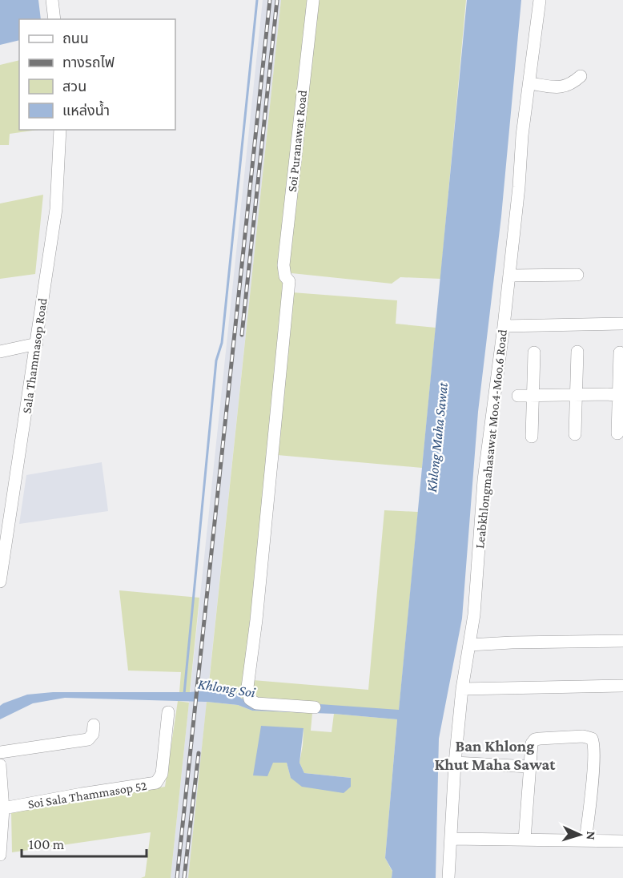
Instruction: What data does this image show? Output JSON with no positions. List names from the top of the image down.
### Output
{
  "streets": {
    "street": [
      "Soi Puranawat Road",
      "Sala Thammasop Road",
      "Leabkhlongmahasawat Moo.4-Moo.6 Road",
      "Soi Sala Thammasop 52"
    ]
  },
  "districts": ["Ban Khlong Khut Maha Sawat"],
  "water": ["Khlong Maha Sawat", "Khlong Soi"],
  "legend": [
    "ถนน",
    "ทางรถไฟ",
    "สวน",
    "แหล่งน้ำ"
  ],
  "scale_bar": "100 m",
  "north": "right"
}
